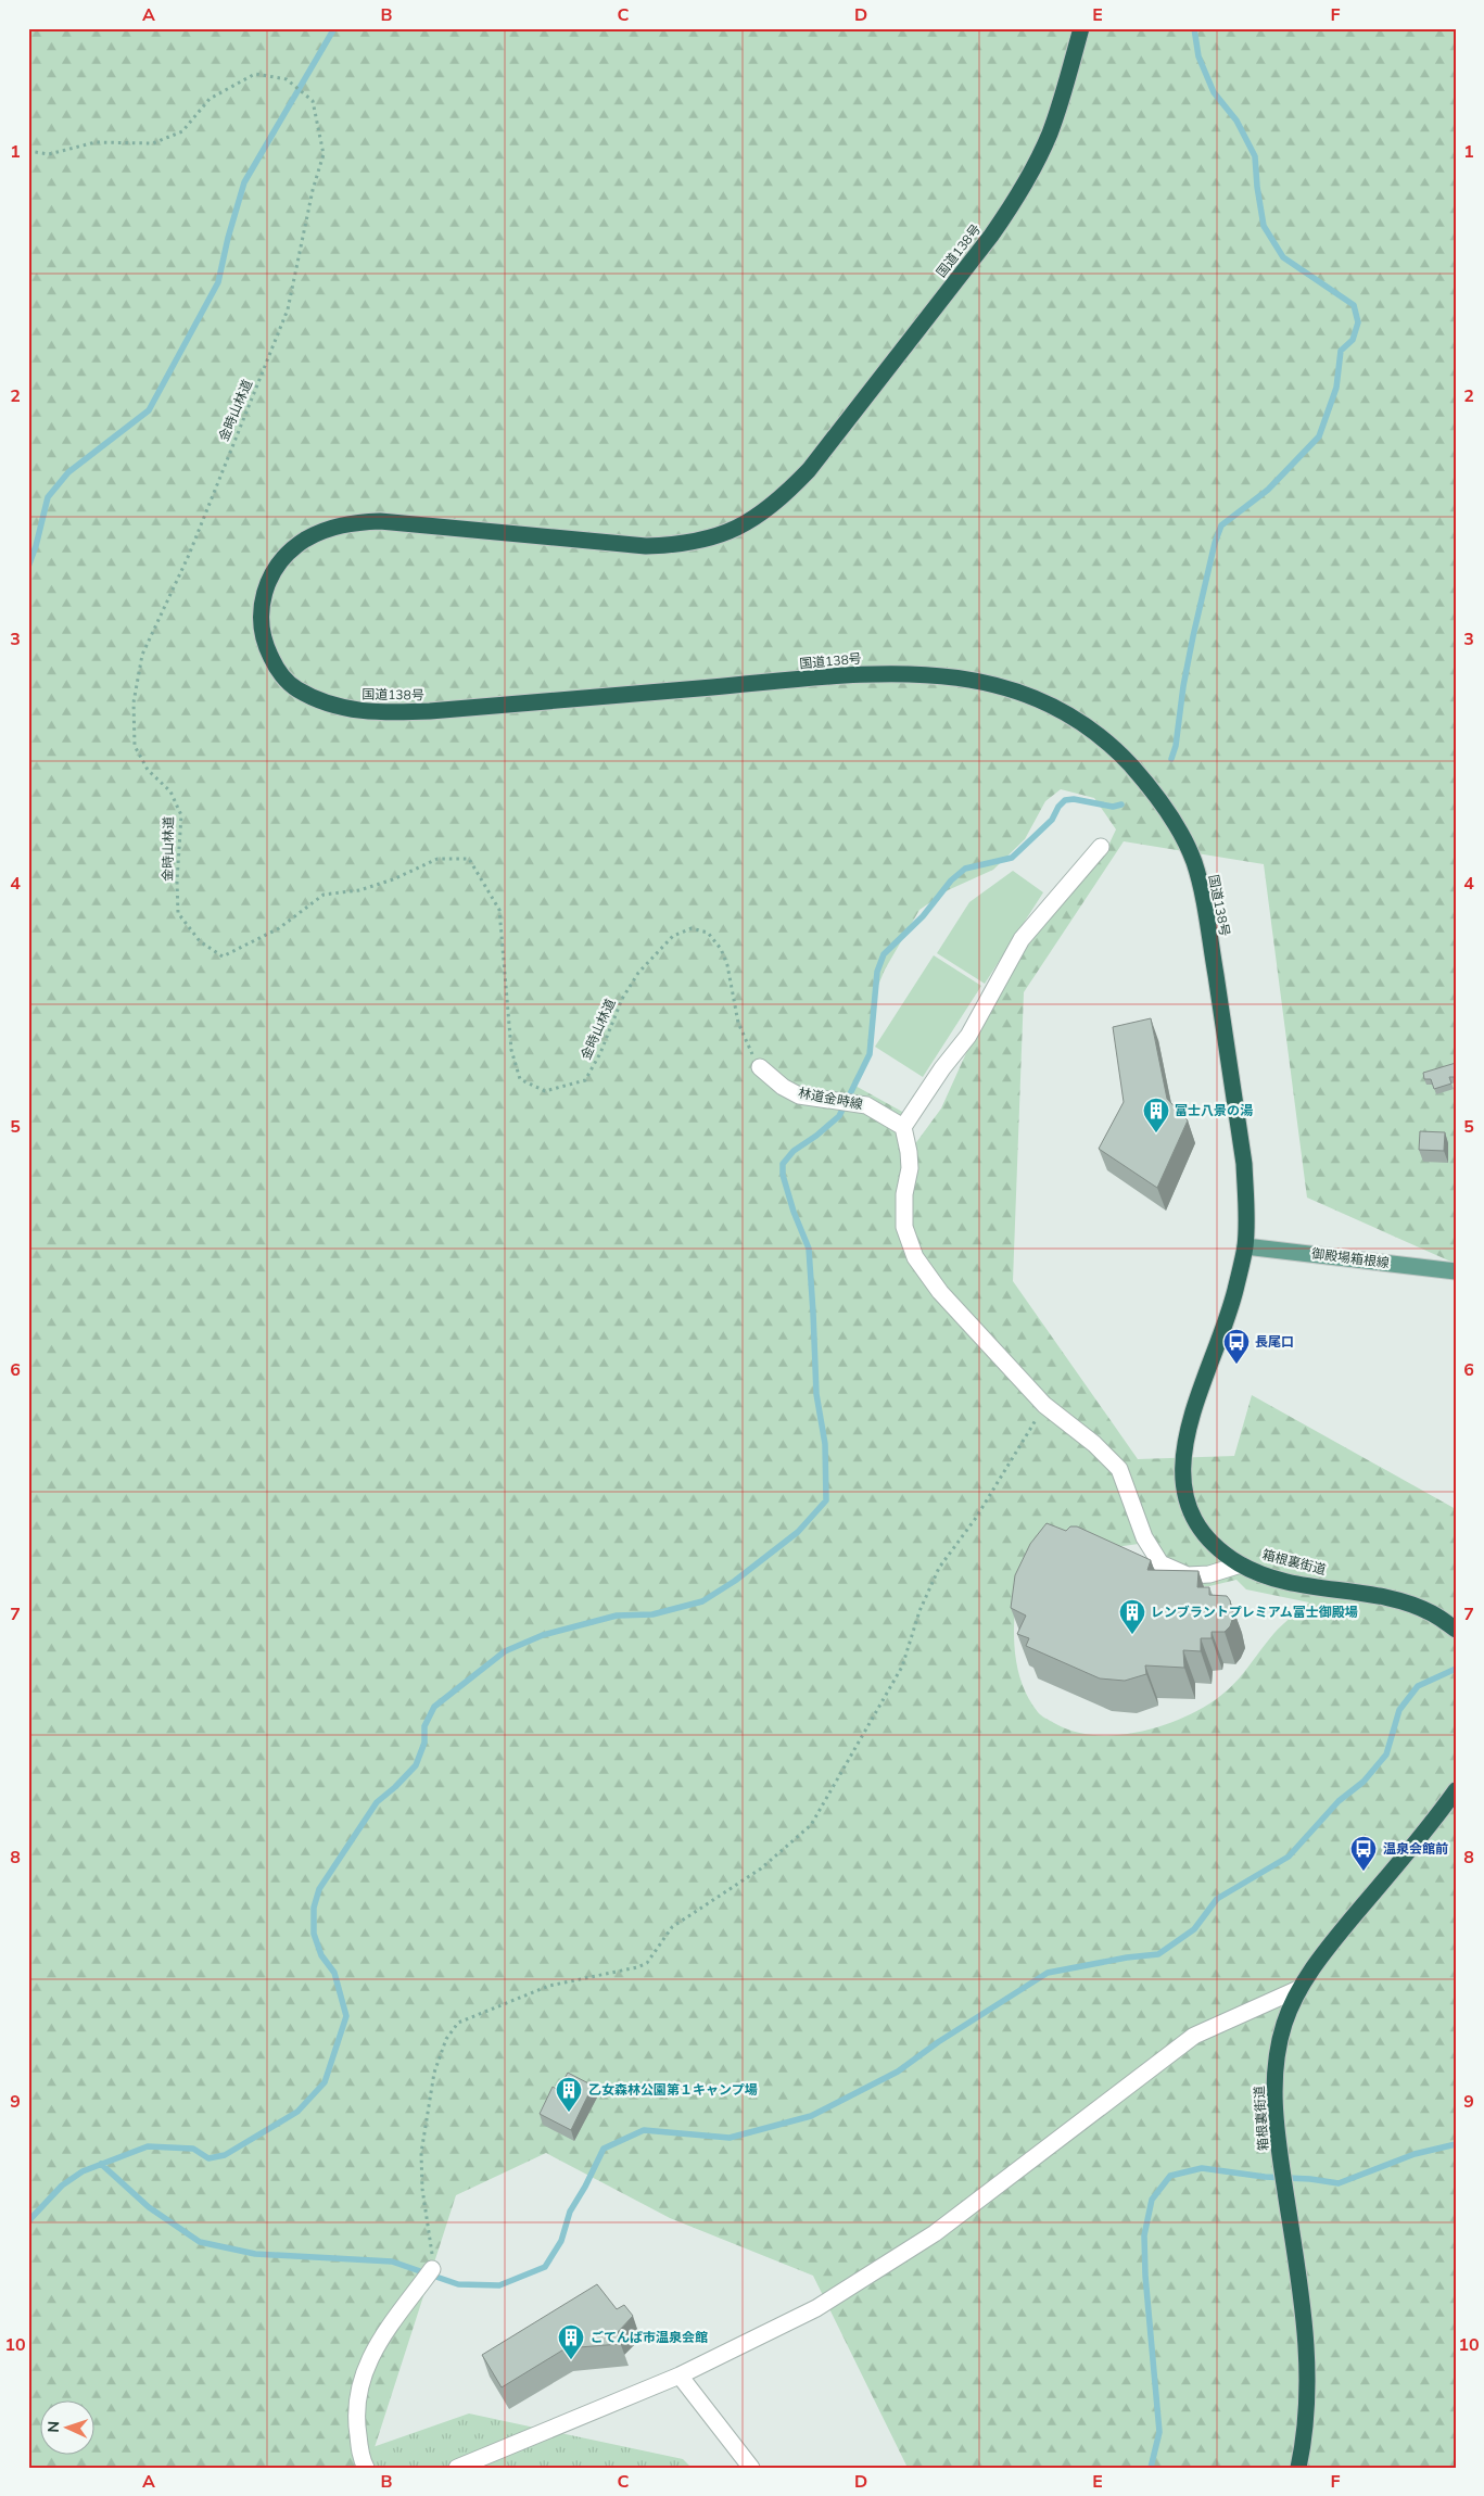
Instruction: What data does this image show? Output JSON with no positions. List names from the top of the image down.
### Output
{
  "streets": {
    "highway": ["国道138号", "箱根裏街道"],
    "main road": ["御殿場箱根線"],
    "street": ["林道金時線"],
    "path": ["金時山林道"]
  },
  "crossings": [
    ["国道138号", "御殿場箱根線"],
    ["国道138号", "箱根裏街道"],
    ["金時山林道", "林道金時線"],
    ["御殿場箱根線", "箱根裏街道"]
  ],
  "places": {
    "building": [
      "富士八景の湯",
      "レンブラントプレミアム富士御殿場",
      "乙女森林公園第１キャンプ場",
      "ごてんば市温泉会館"
    ],
    "bus stop": ["長尾口", "温泉会館前"]
  },
  "north": "left",
  "grid": {
    "columns": [
      "A",
      "B",
      "C",
      "D",
      "E",
      "F"
    ],
    "rows": [
      "1",
      "2",
      "3",
      "4",
      "5",
      "6",
      "7",
      "8",
      "9",
      "10"
    ]
  }
}
